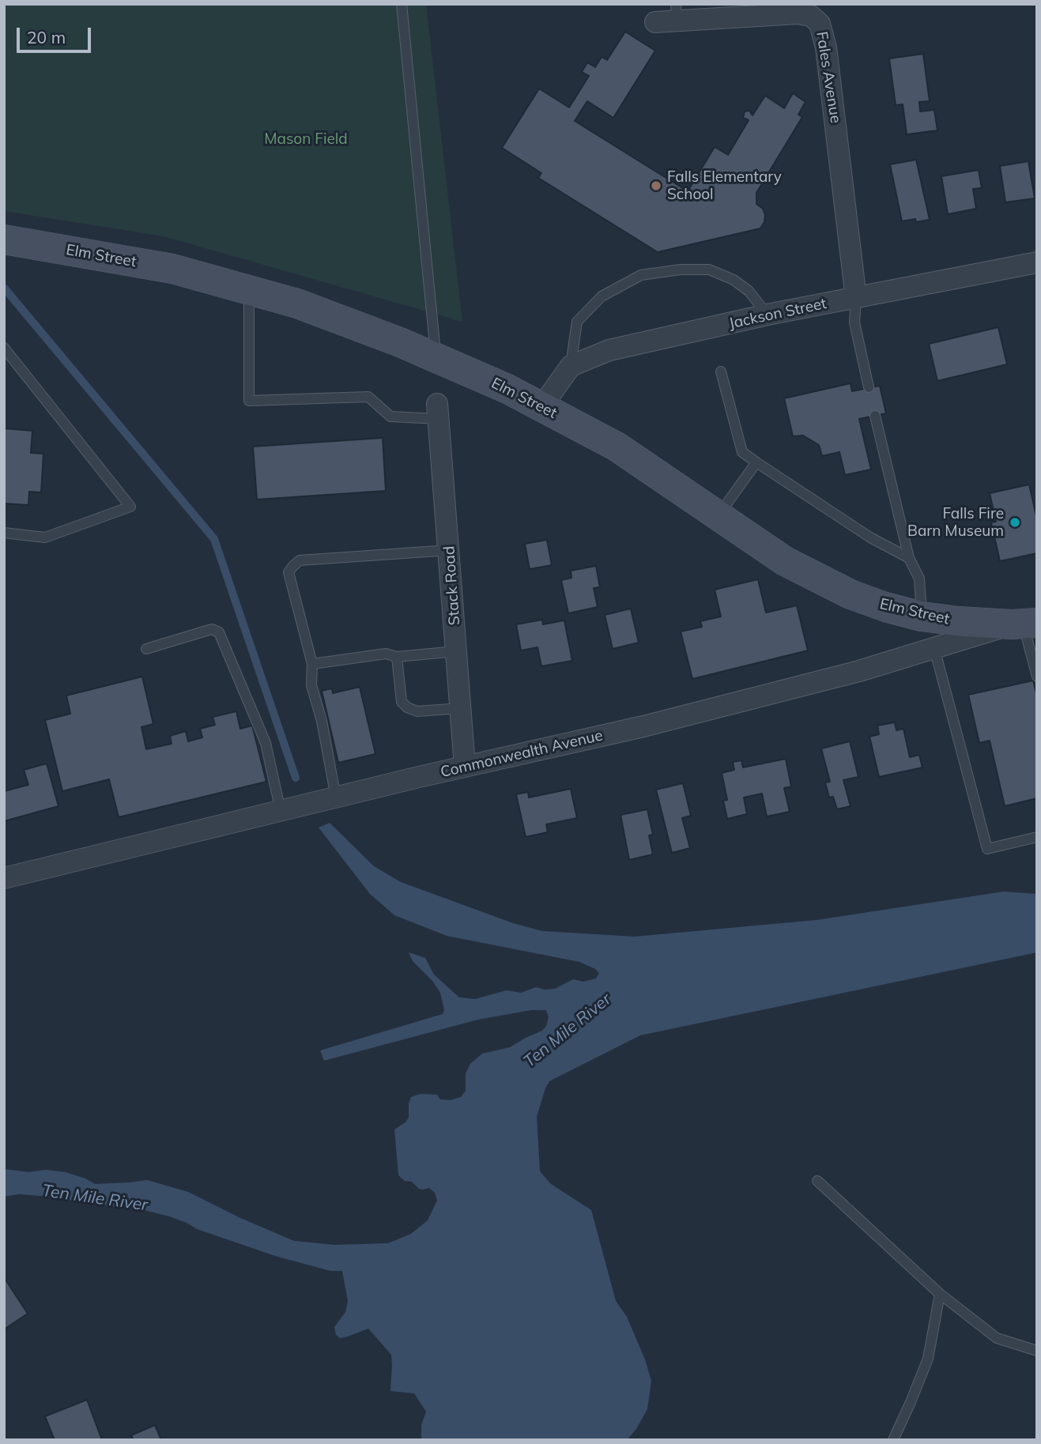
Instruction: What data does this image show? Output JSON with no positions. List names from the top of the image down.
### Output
{
  "streets": {
    "main road": ["Elm Street"],
    "street": [
      "Fales Avenue",
      "Jackson Street",
      "Stack Road",
      "Commonwealth Avenue"
    ]
  },
  "crossings": [
    ["Fales Avenue", "Jackson Street"],
    ["Elm Street", "Commonwealth Avenue"],
    ["Stack Road", "Commonwealth Avenue"]
  ],
  "water": ["Ten Mile River"],
  "parks": ["Mason Field"],
  "places": ["Falls Elementary School", "Falls Fire Barn Museum"],
  "scale_bar": "20 m"
}
